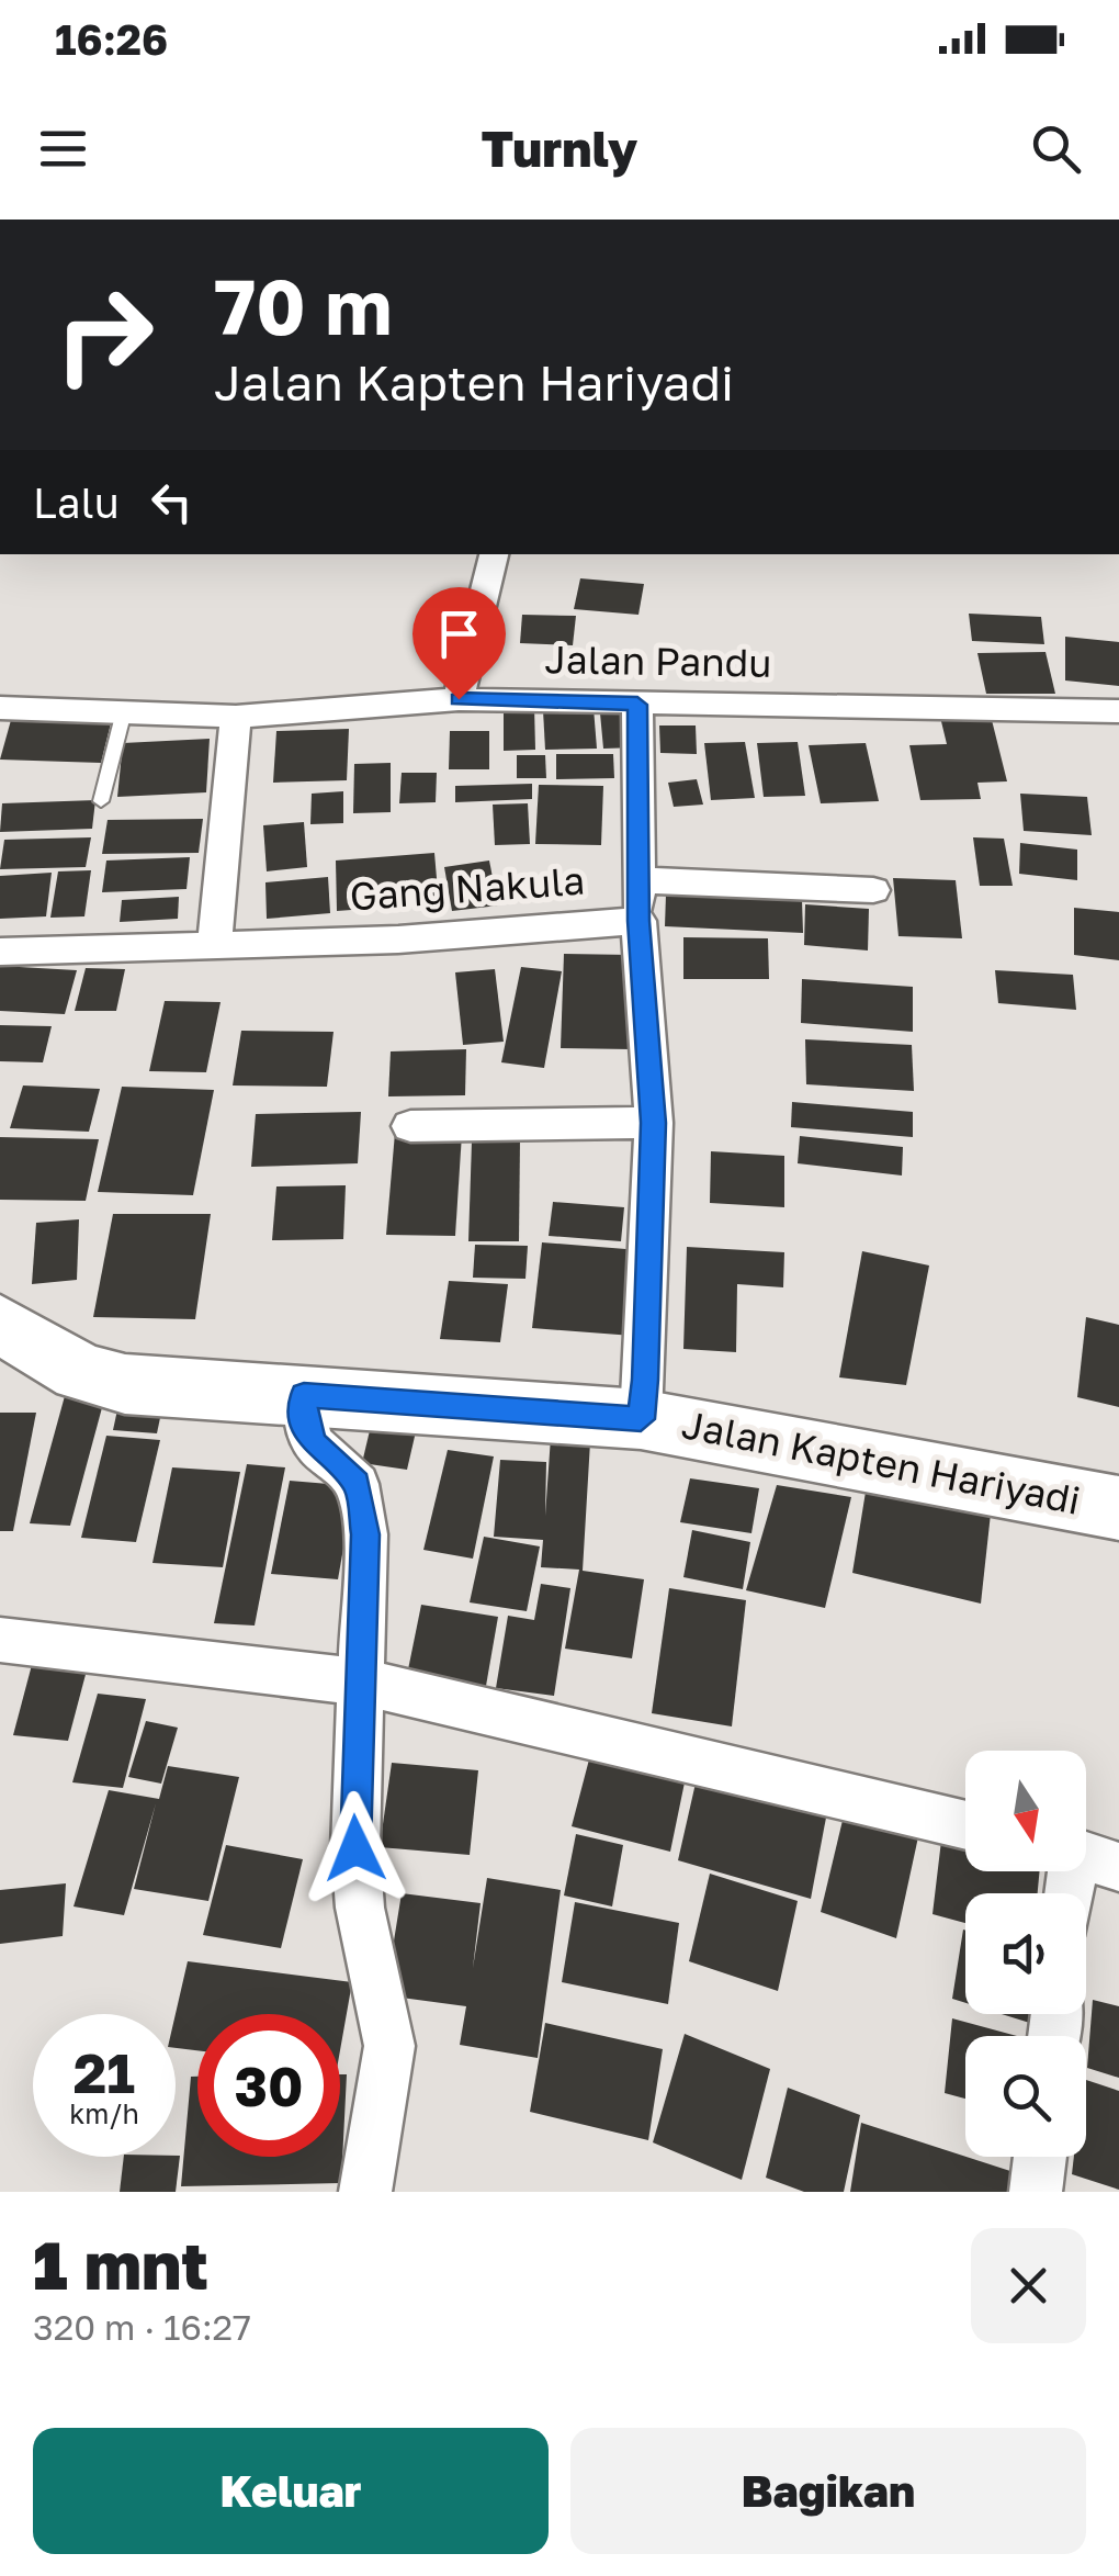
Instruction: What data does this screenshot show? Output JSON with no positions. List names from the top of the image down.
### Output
{
  "streets": {
    "main road": ["Jalan Kapten Hariyadi"],
    "street": ["Jalan Pandu", "Gang Nakula"]
  },
  "crossings": [
    ["Gang Nakula", "Jalan Kapten Hariyadi"]
  ],
  "north": "bottom",
  "page": {
    "status": "16:26",
    "header": "Turnly",
    "turn": ["70 m", "Jalan Kapten Hariyadi"],
    "then": "Lalu",
    "speed": "21 km/h",
    "limit": "30",
    "heading": ["1 mnt", "320 m · 16:27"],
    "buttons": ["Keluar", "Bagikan"]
  }
}
